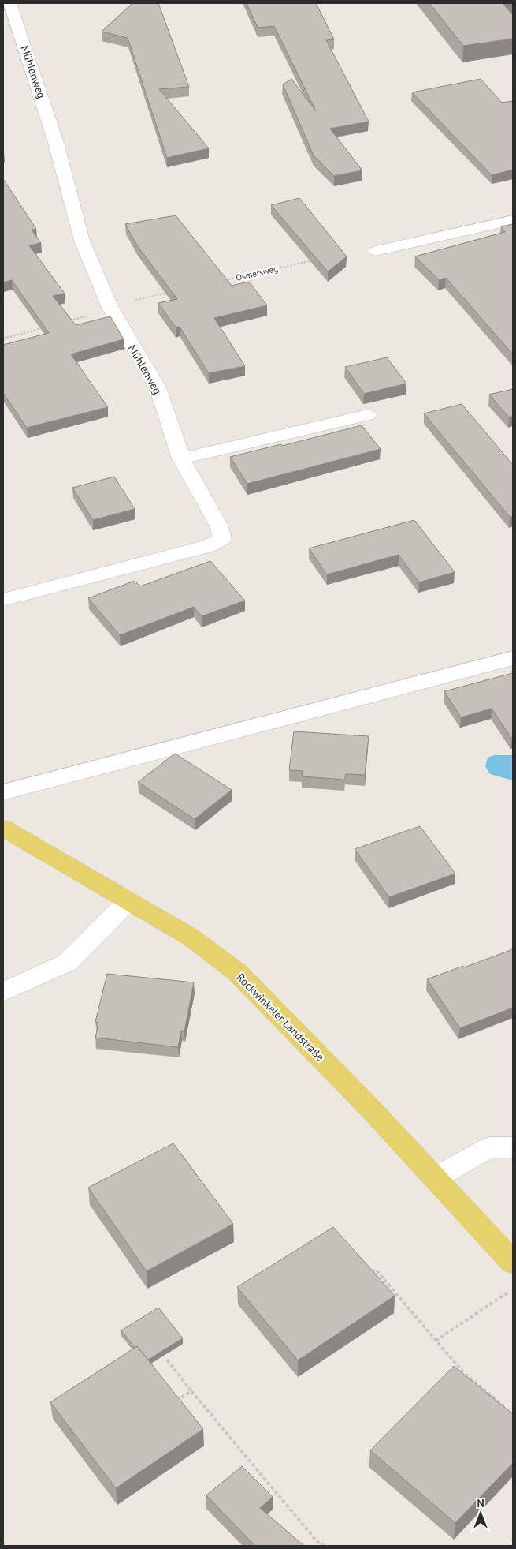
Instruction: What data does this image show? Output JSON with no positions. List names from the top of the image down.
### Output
{
  "streets": {
    "main road": ["Rockwinkeler Landstraße"],
    "street": ["Mühlenweg"],
    "path": ["Osmersweg"]
  },
  "north": "top"
}
